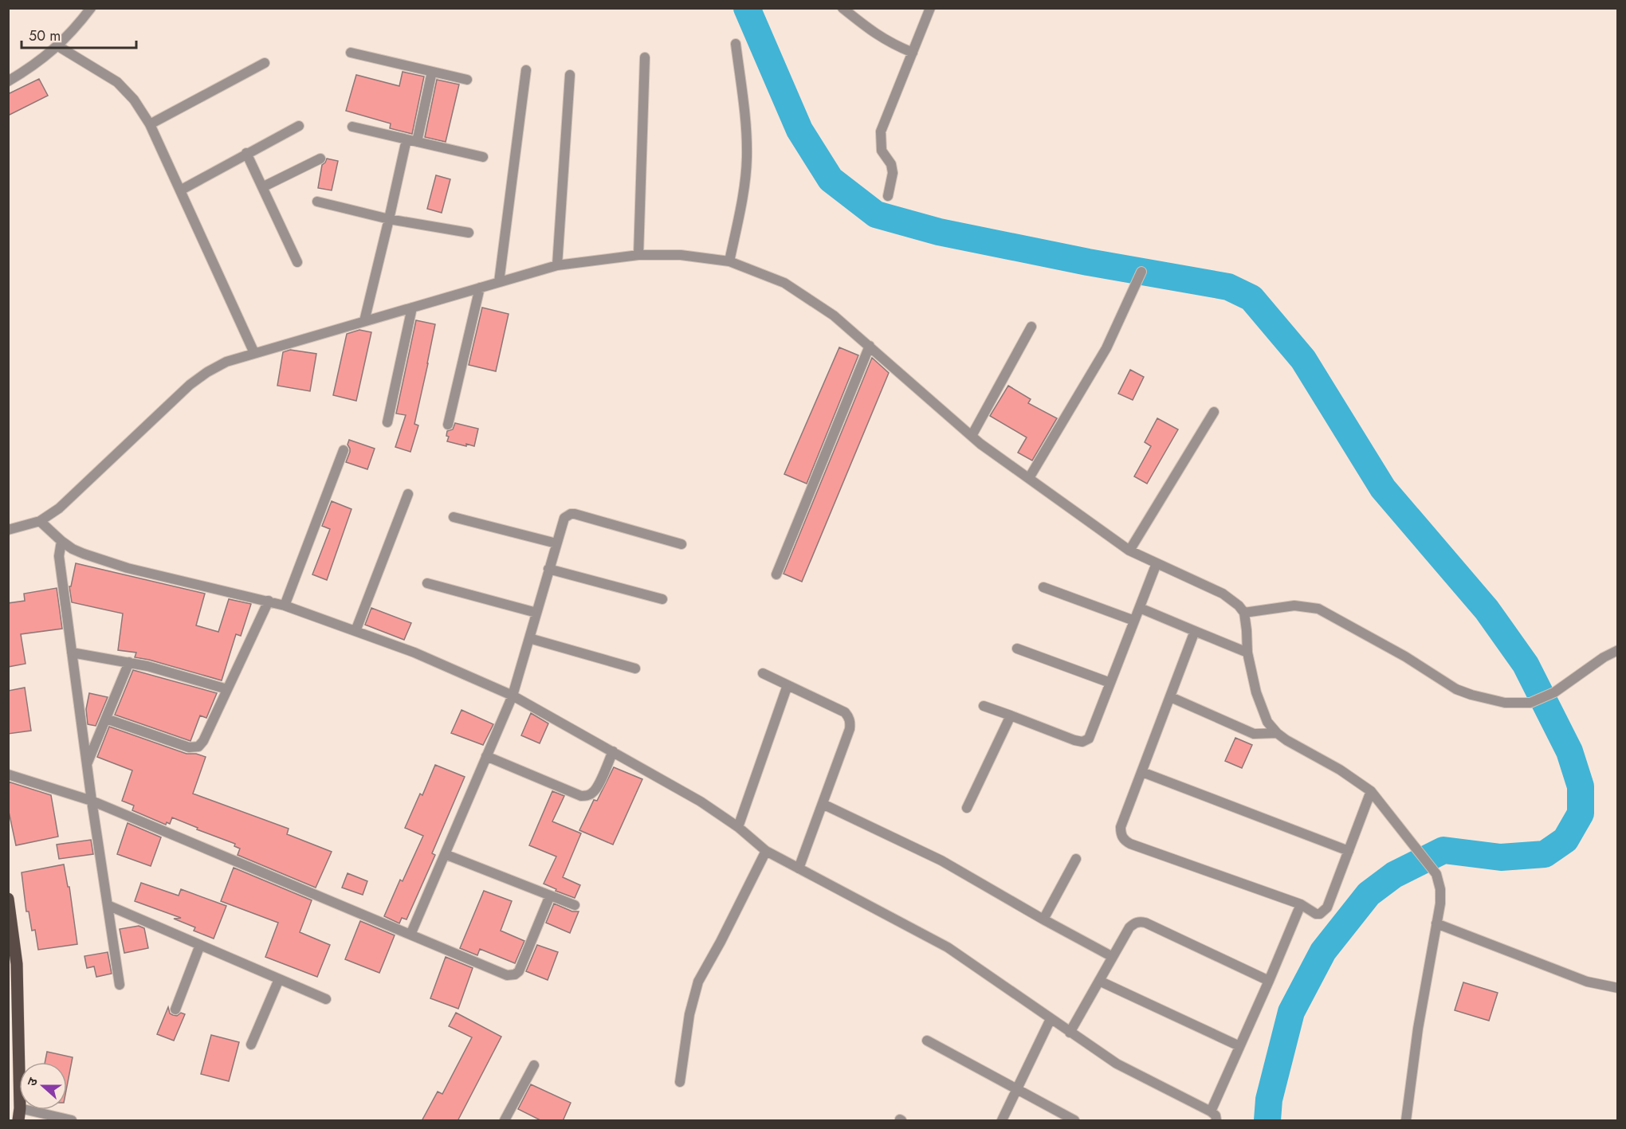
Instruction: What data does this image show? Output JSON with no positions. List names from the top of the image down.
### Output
{
  "scale_bar": "50 m",
  "north": "left"
}
